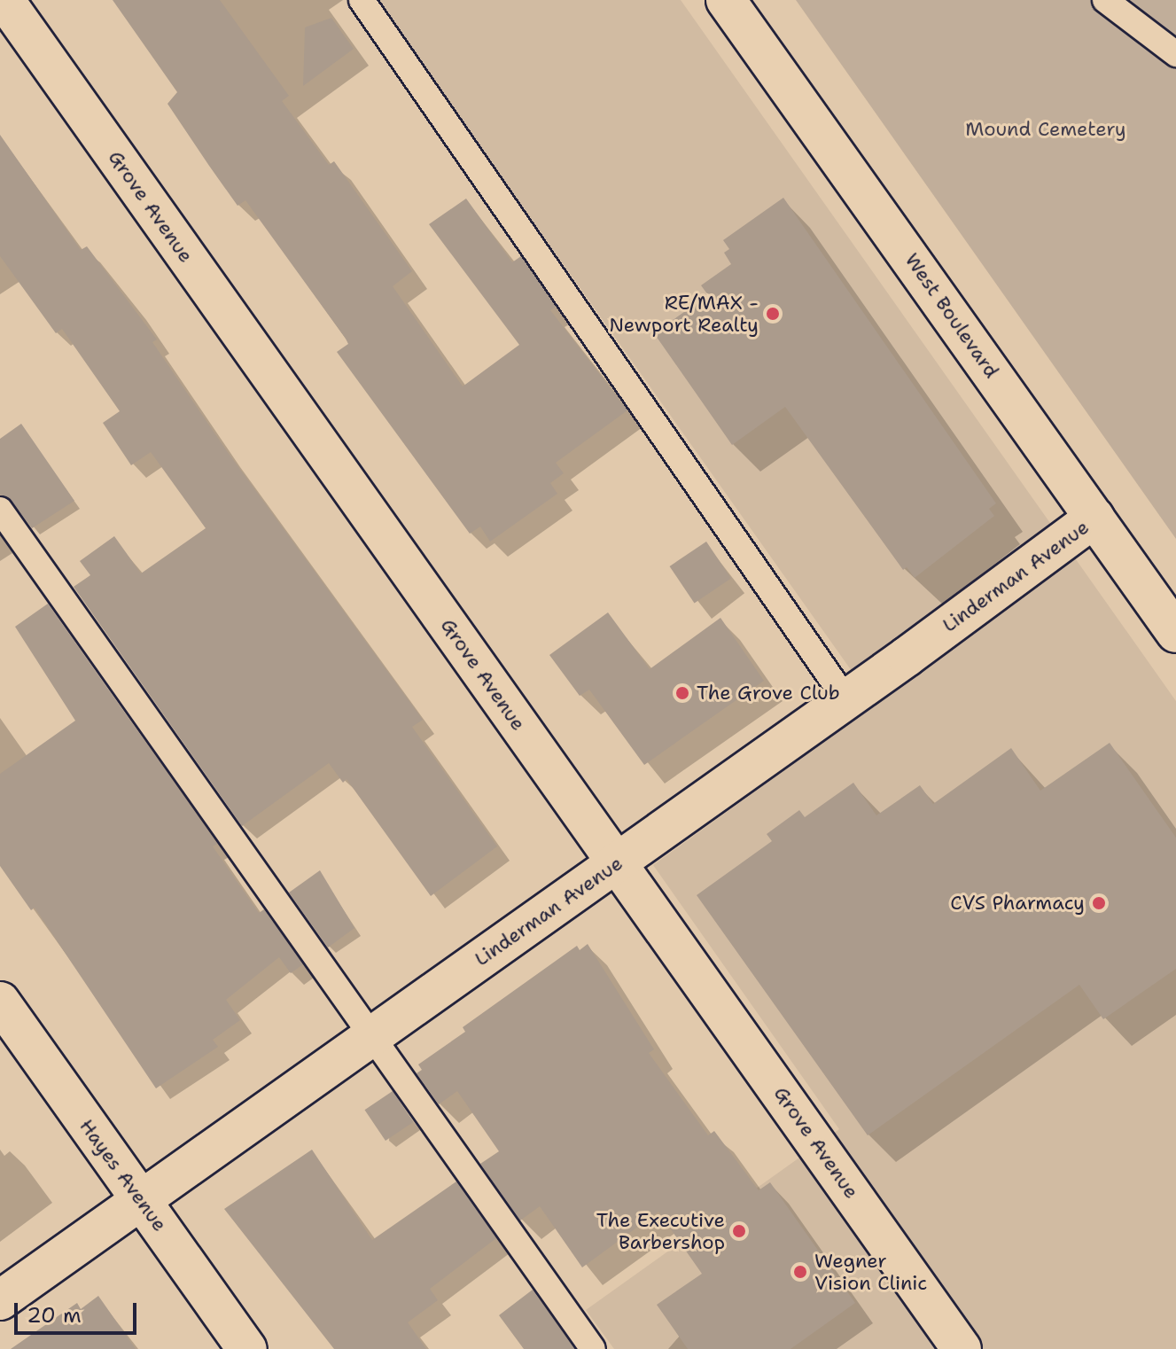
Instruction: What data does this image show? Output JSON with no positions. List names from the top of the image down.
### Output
{
  "streets": {
    "street": [
      "Grove Avenue",
      "West Boulevard",
      "Linderman Avenue",
      "Hayes Avenue"
    ]
  },
  "crossings": [
    ["Grove Avenue", "Linderman Avenue"],
    ["West Boulevard", "Linderman Avenue"],
    ["Linderman Avenue", "Hayes Avenue"]
  ],
  "parks": ["Mound Cemetery"],
  "places": [
    "RE/MAX - Newport Realty",
    "The Grove Club",
    "CVS Pharmacy",
    "The Executive Barbershop",
    "Wegner Vision Clinic"
  ],
  "scale_bar": "20 m"
}
